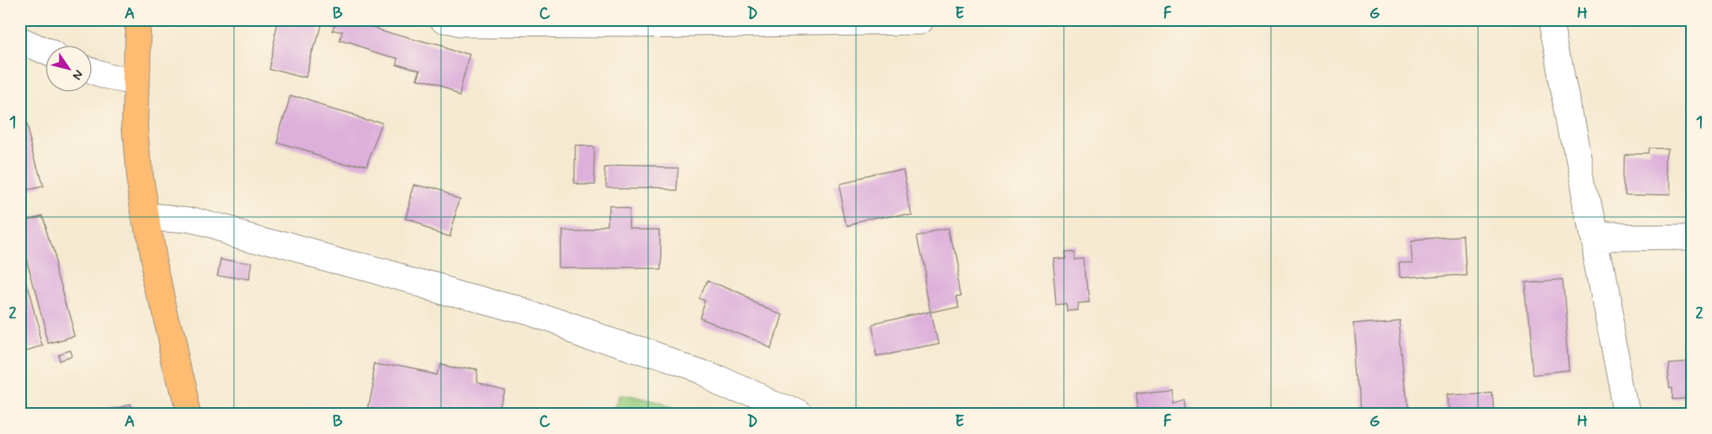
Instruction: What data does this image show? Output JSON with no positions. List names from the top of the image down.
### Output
{
  "north": "bottom right",
  "grid": {
    "columns": [
      "A",
      "B",
      "C",
      "D",
      "E",
      "F",
      "G",
      "H"
    ],
    "rows": ["1", "2"]
  }
}
